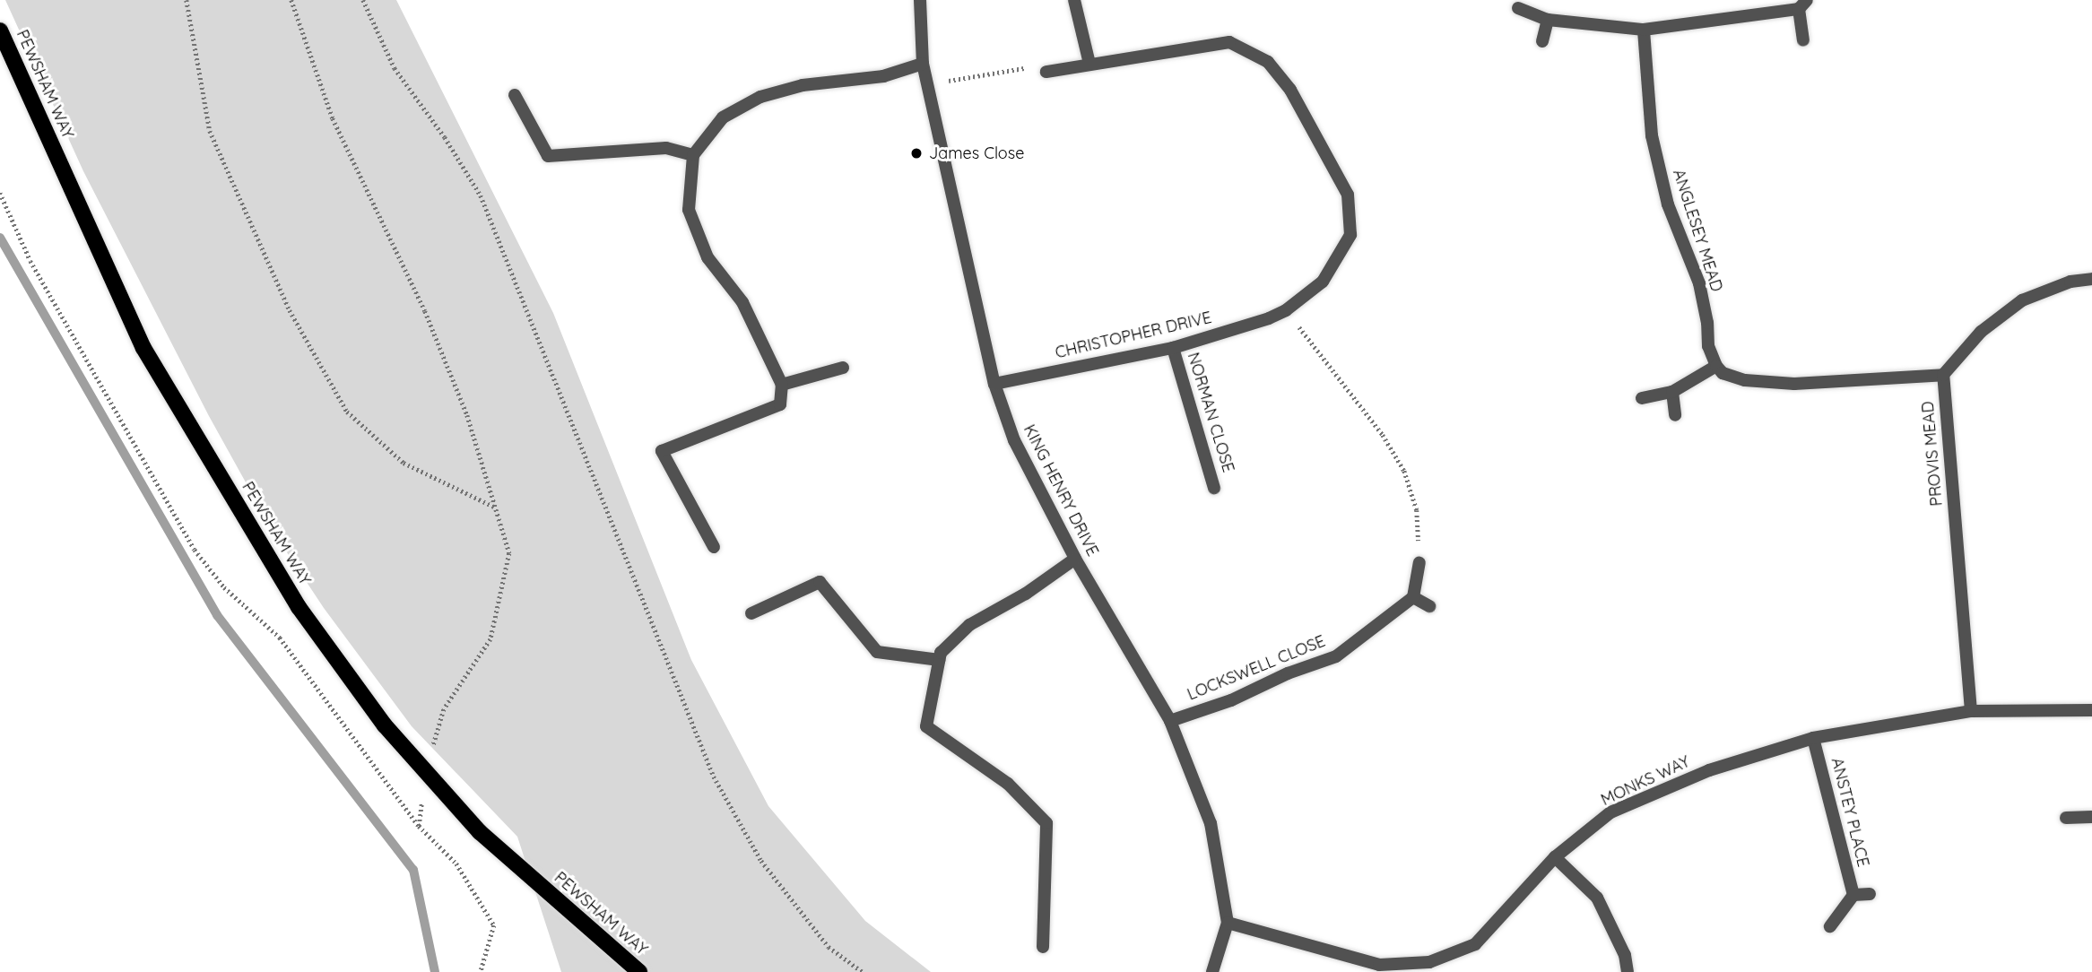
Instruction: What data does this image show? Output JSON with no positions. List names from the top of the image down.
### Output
{
  "streets": {
    "main road": ["PEWSHAM WAY"],
    "street": [
      "ANGLESEY MEAD",
      "CHRISTOPHER DRIVE",
      "NORMAN CLOSE",
      "PROVIS MEAD",
      "KING HENRY DRIVE",
      "LOCKSWELL CLOSE",
      "MONKS WAY",
      "ANSTEY PLACE"
    ]
  },
  "crossings": [
    ["CHRISTOPHER DRIVE", "NORMAN CLOSE"],
    ["CHRISTOPHER DRIVE", "KING HENRY DRIVE"],
    ["PROVIS MEAD", "MONKS WAY"],
    ["KING HENRY DRIVE", "LOCKSWELL CLOSE"],
    ["KING HENRY DRIVE", "MONKS WAY"],
    ["MONKS WAY", "ANSTEY PLACE"]
  ],
  "places": ["James Close"]
}
